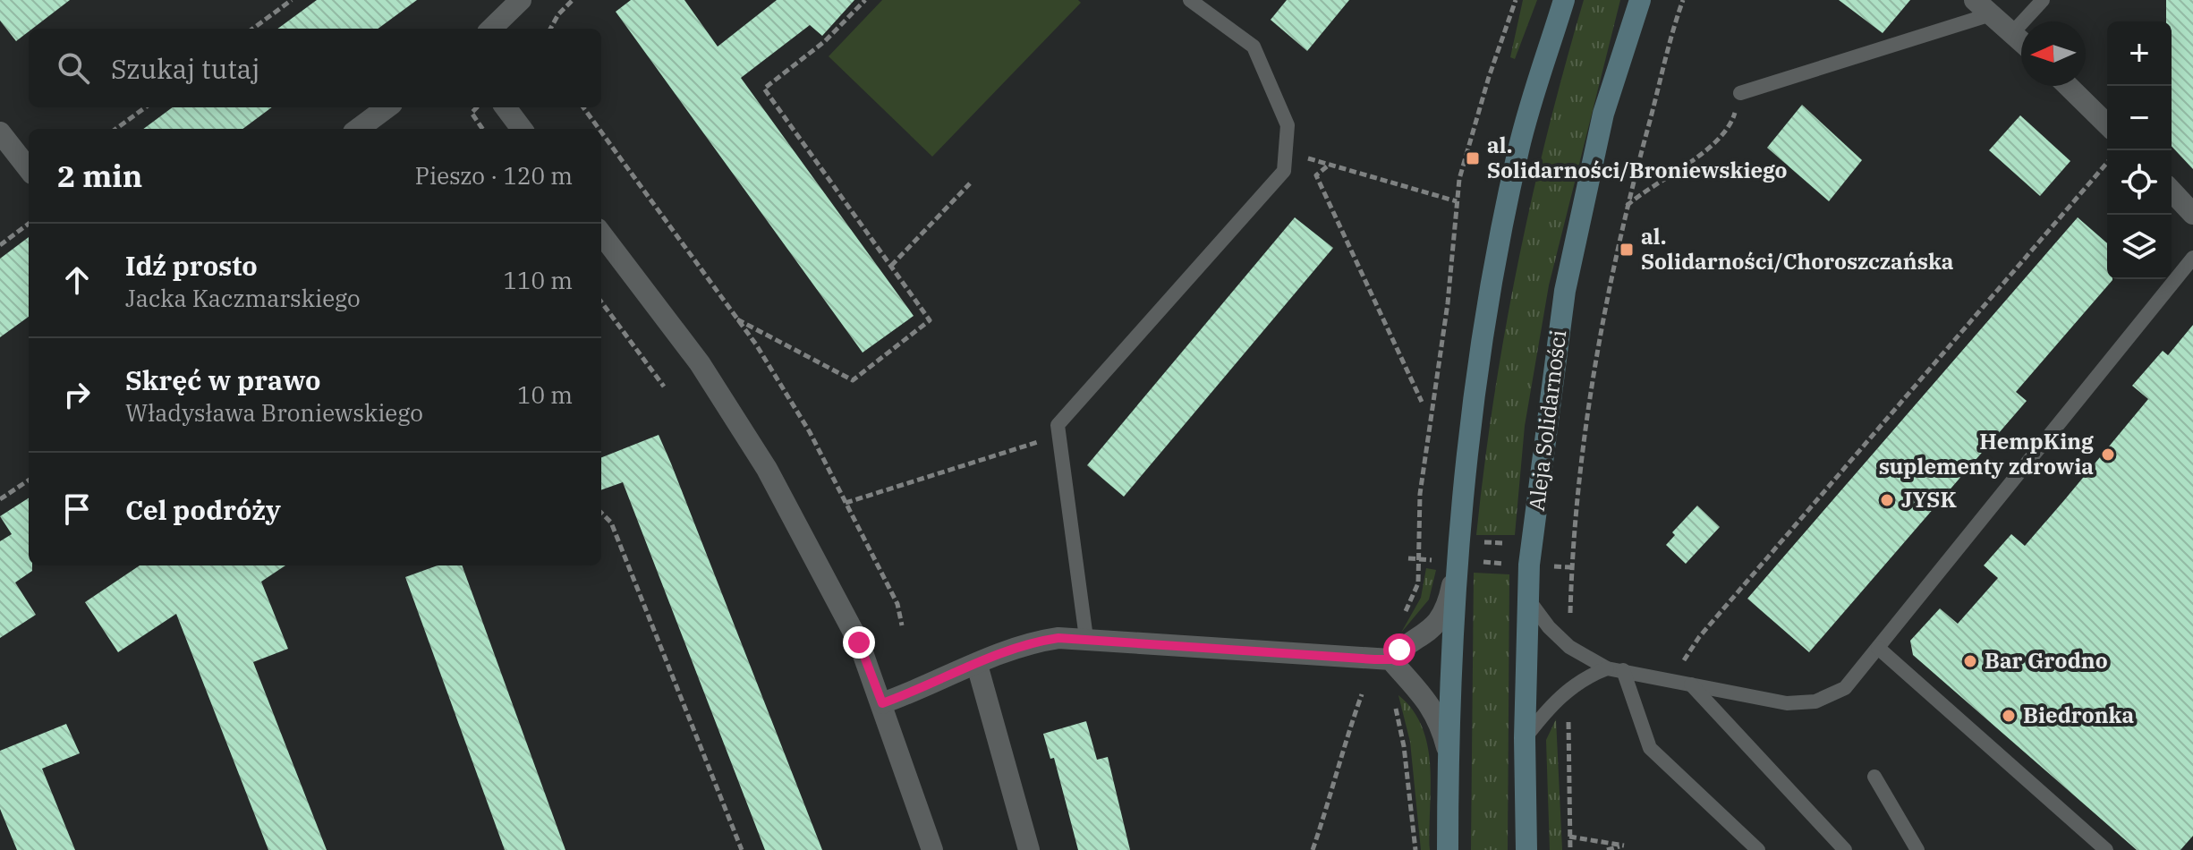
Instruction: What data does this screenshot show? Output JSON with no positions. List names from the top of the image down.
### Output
{
  "streets": {
    "main road": ["Aleja Solidarności"]
  },
  "places": {
    "transit": ["al. Solidarności/Broniewskiego", "al. Solidarności/Choroszczańska"],
    "other": [
      "HempKing suplementy zdrowia",
      "JYSK",
      "Bar Grodno",
      "Biedronka"
    ]
  },
  "north": "left",
  "page": {
    "map_buttons": ["+", "−"],
    "search": "Szukaj tutaj",
    "heading": ["2 min", "Pieszo · 120 m"],
    "list": [
      ["Idź prosto", "Jacka Kaczmarskiego", "110 m"],
      ["Skręć w prawo", "Władysława Broniewskiego", "10 m"],
      "Cel podróży"
    ]
  }
}
